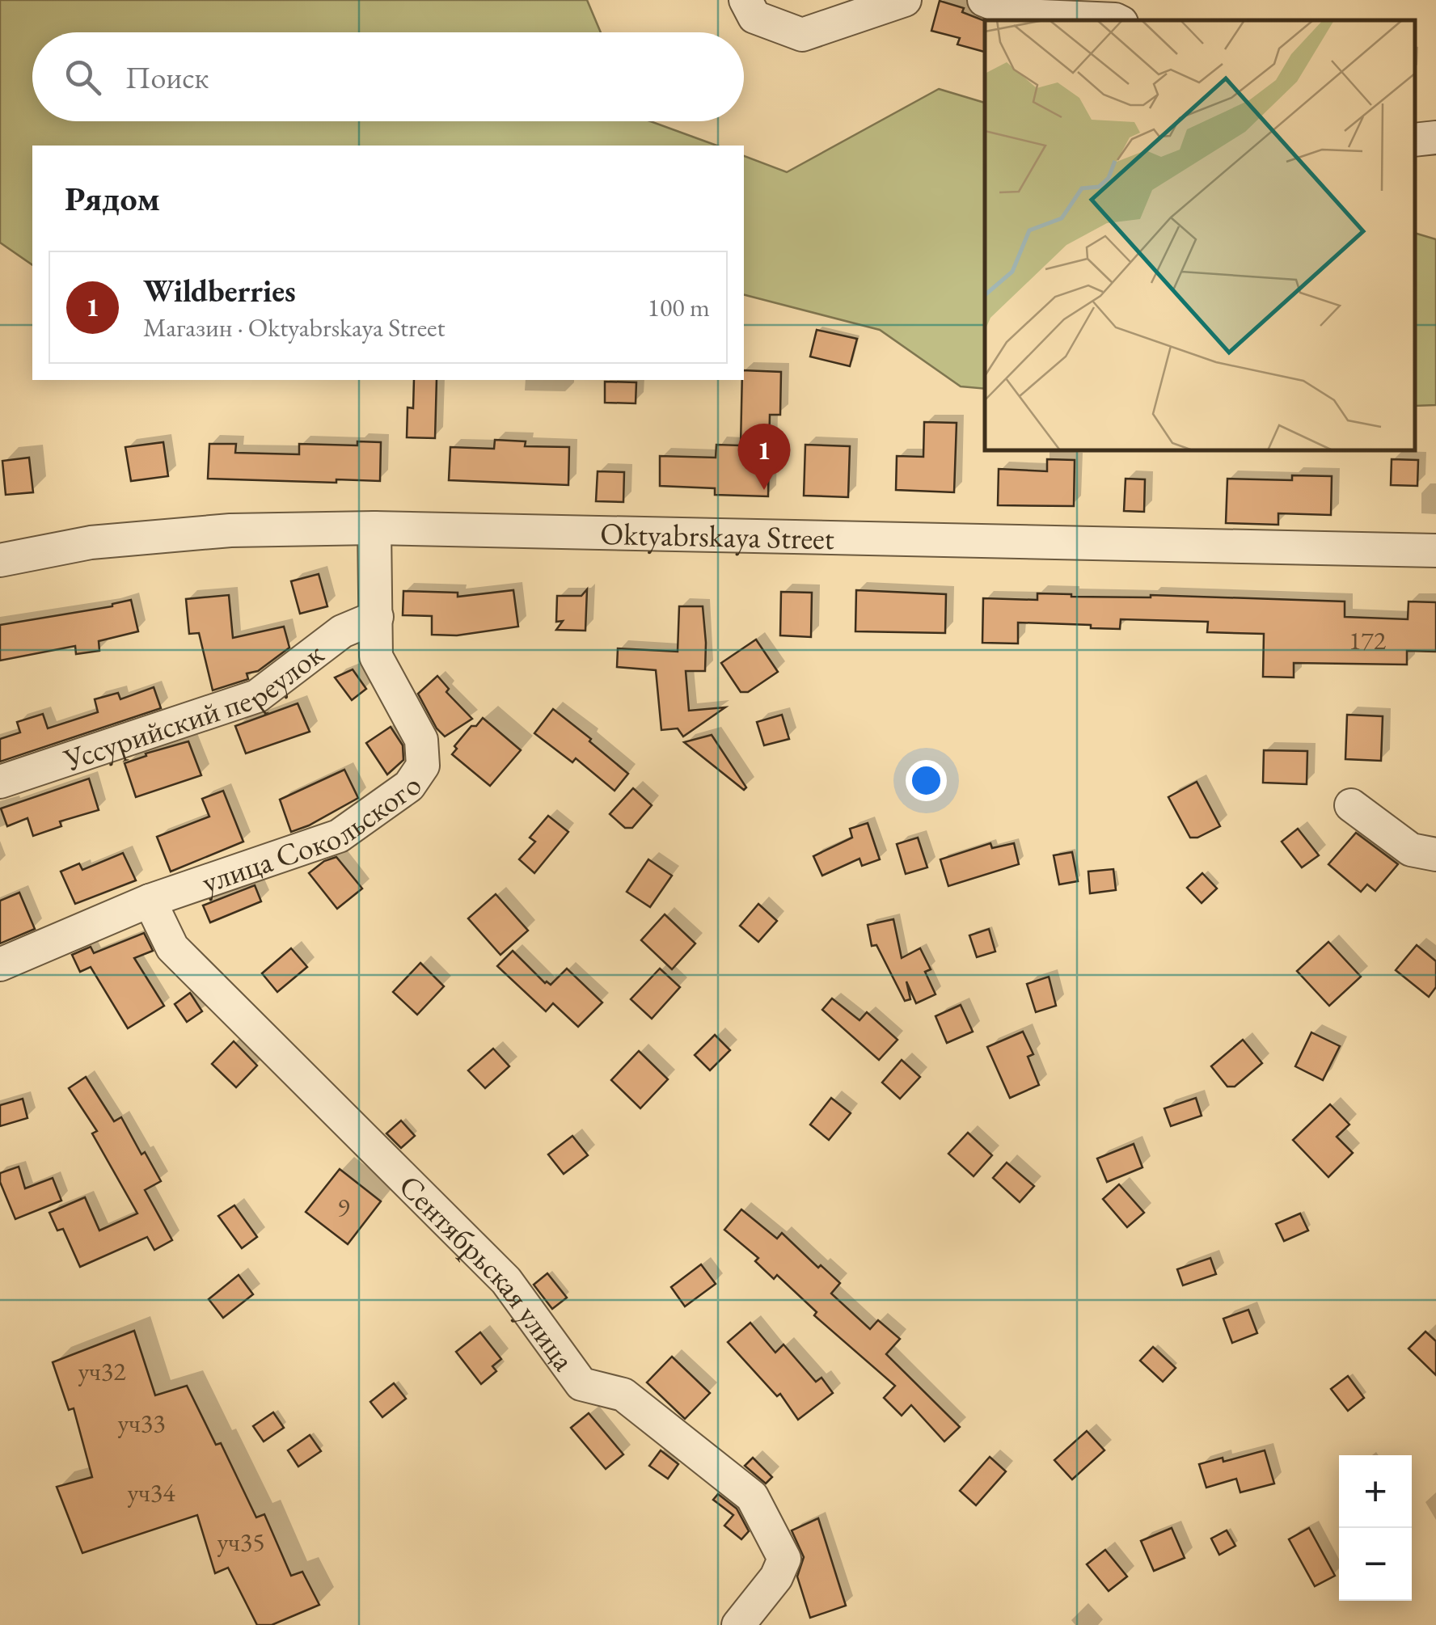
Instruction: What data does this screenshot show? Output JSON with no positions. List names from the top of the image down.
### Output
{
  "streets": {
    "street": [
      "Oktyabrskaya Street",
      "Уссурийский переулок",
      "улица Сокольского",
      "Сентябрьская улица"
    ]
  },
  "crossings": [
    ["Oktyabrskaya Street", "улица Сокольского"],
    ["Уссурийский переулок", "улица Сокольского"],
    ["улица Сокольского", "Сентябрьская улица"]
  ],
  "house_numbers": [
    "172",
    "9",
    "уч32",
    "уч33",
    "уч34",
    "уч35"
  ],
  "page": {
    "search": "Поиск",
    "heading": "Рядом",
    "list": [
      {
        "mark": "1",
        "name": "Wildberries",
        "note": "Магазин · Oktyabrskaya Street",
        "value": "100 m"
      }
    ],
    "pins": "1",
    "map_buttons": ["+", "−"]
  }
}
